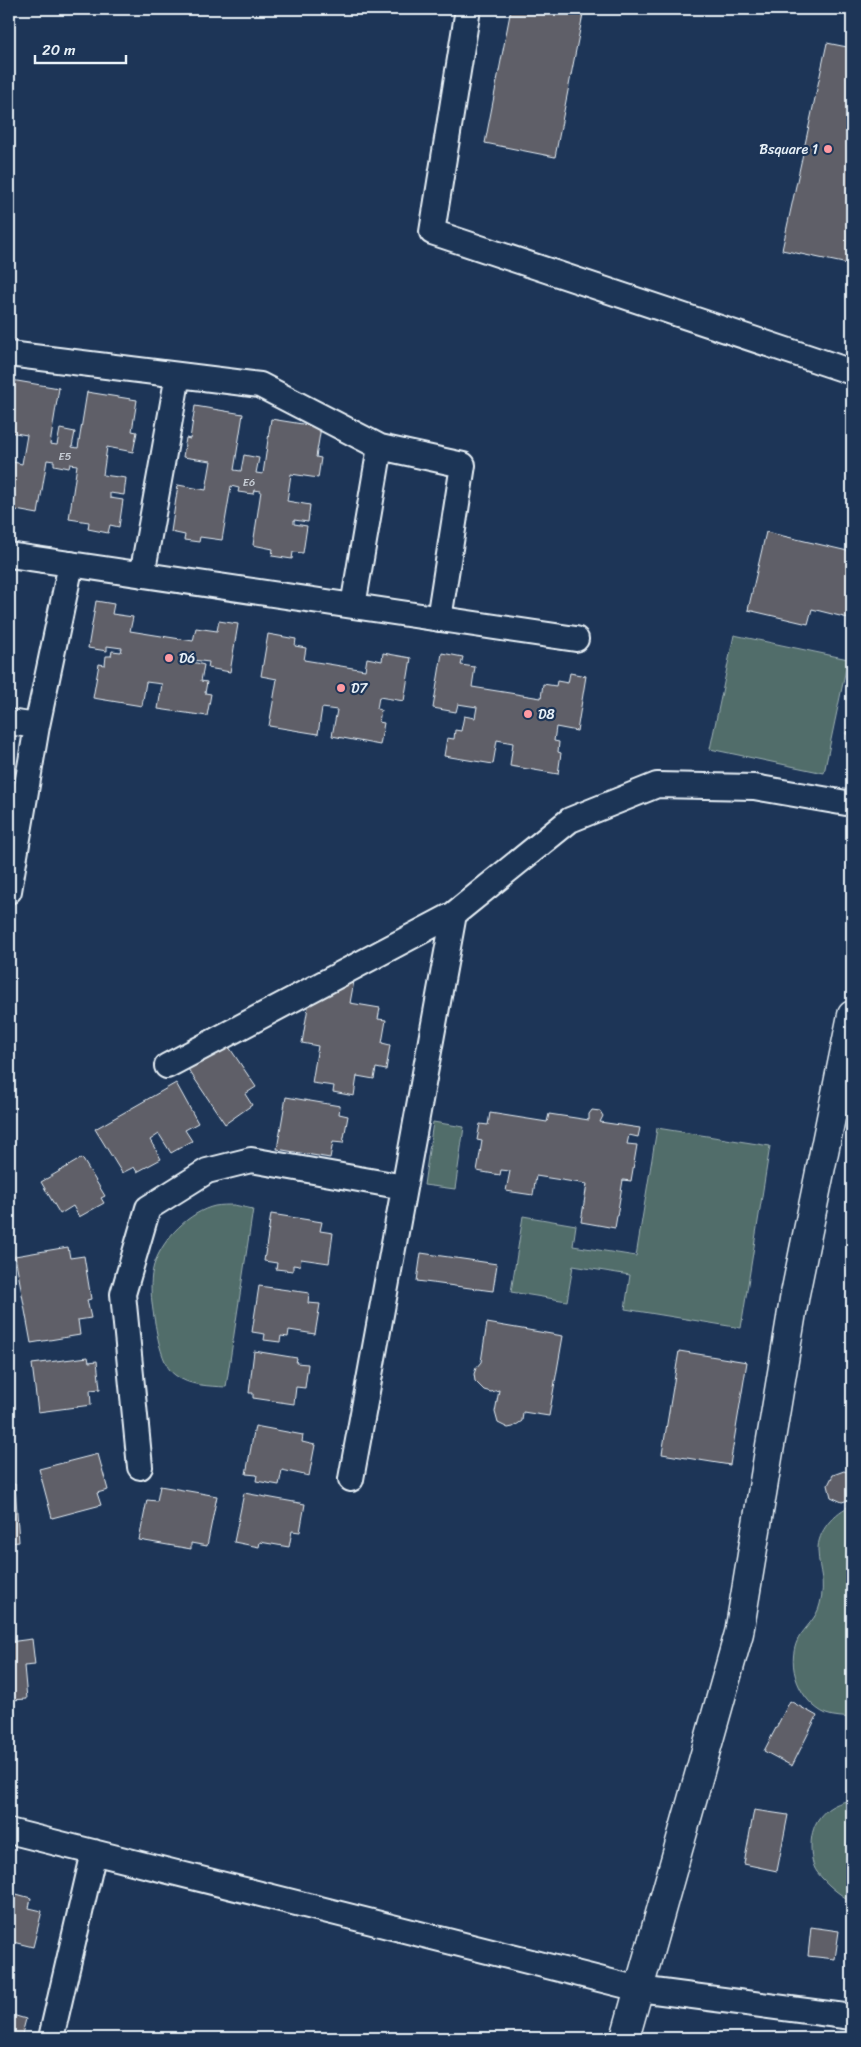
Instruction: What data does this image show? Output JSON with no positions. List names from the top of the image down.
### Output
{
  "places": [
    "Bsquare 1",
    "D6",
    "D7",
    "D8"
  ],
  "house_numbers": ["E5", "E6"],
  "scale_bar": "20 m"
}
